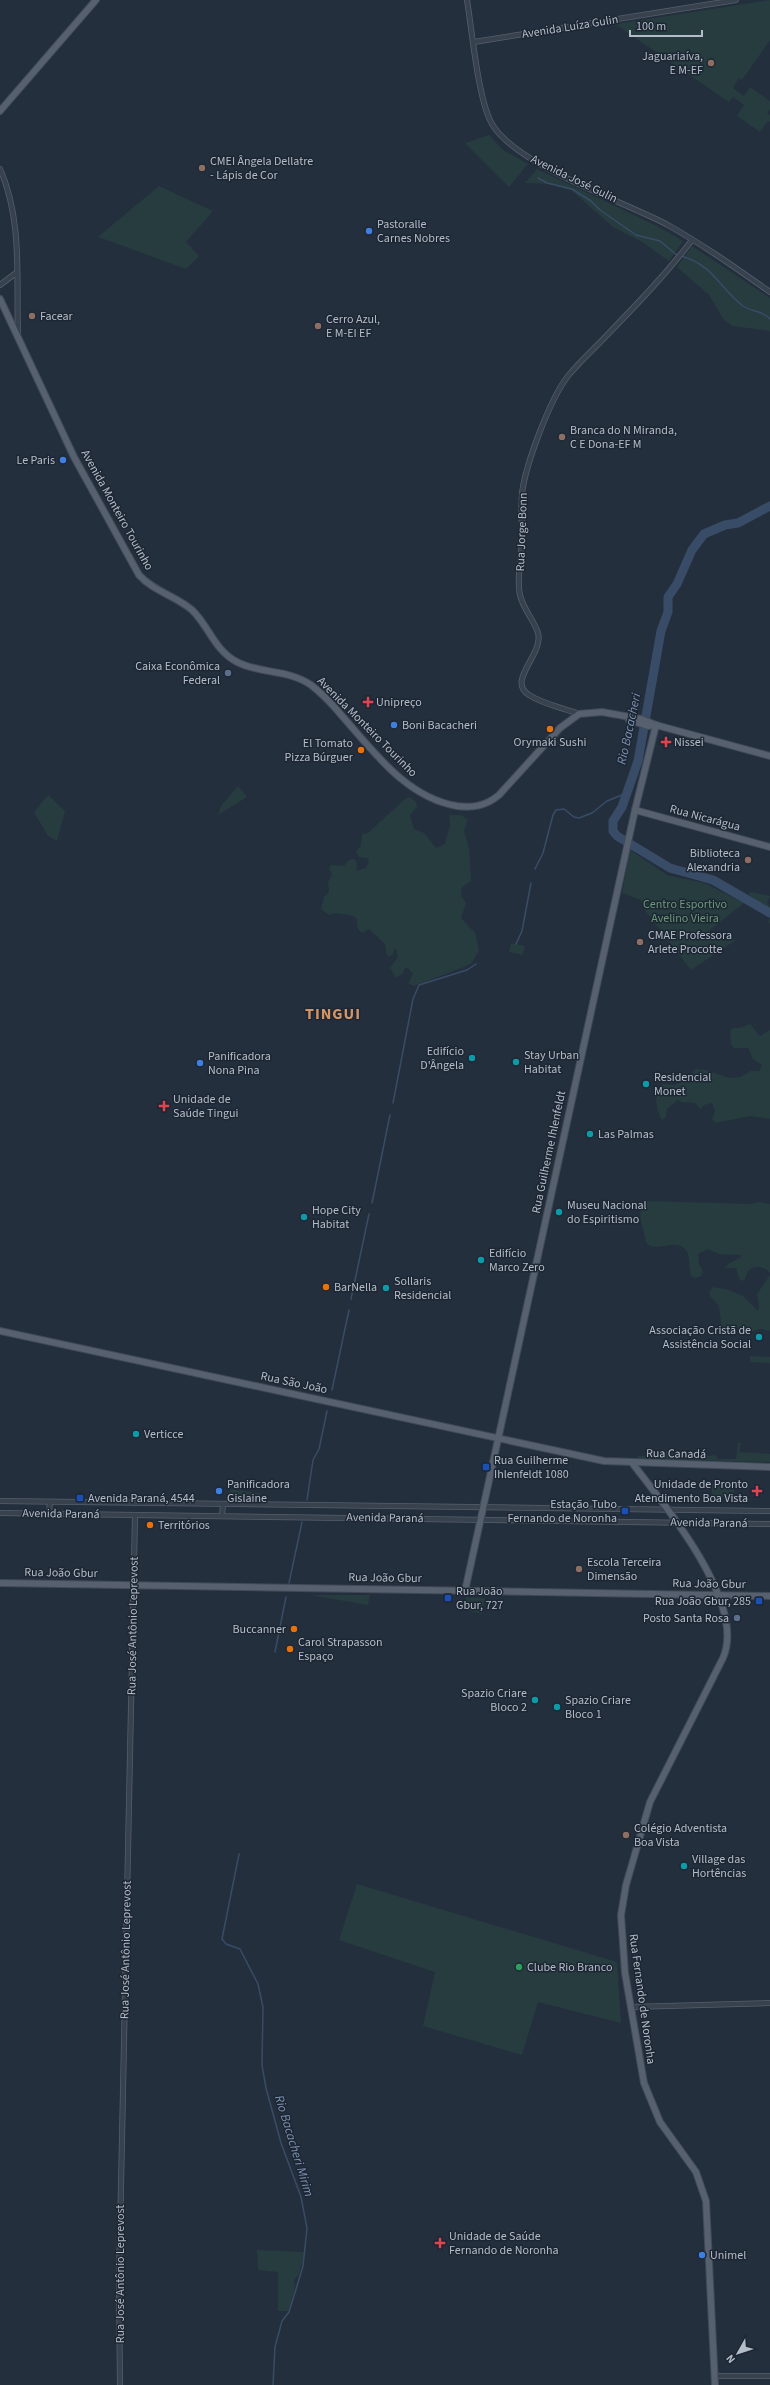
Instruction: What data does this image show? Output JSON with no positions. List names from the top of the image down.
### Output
{
  "streets": {
    "main road": [
      "Avenida Monteiro Tourinho",
      "Rua Nicarágua",
      "Rua Guilherme Ihlenfeldt",
      "Rua São João",
      "Rua Canadá",
      "Rua João Gbur",
      "Rua Fernando de Noronha"
    ],
    "street": [
      "Avenida Luíza Gulin",
      "Avenida José Gulin",
      "Rua Jorge Bonn",
      "Avenida Paraná",
      "Rua José Antônio Leprevost"
    ]
  },
  "crossings": [
    ["Avenida Luíza Gulin", "Avenida José Gulin"],
    ["Avenida José Gulin", "Rua Jorge Bonn"],
    ["Avenida Monteiro Tourinho", "Rua Jorge Bonn"],
    ["Rua Nicarágua", "Rua Guilherme Ihlenfeldt"],
    ["Rua Guilherme Ihlenfeldt", "Rua São João"],
    ["Rua Guilherme Ihlenfeldt", "Avenida Paraná"],
    ["Rua Guilherme Ihlenfeldt", "Rua João Gbur"],
    ["Rua São João", "Rua Canadá"],
    ["Rua Canadá", "Rua Fernando de Noronha"],
    ["Avenida Paraná", "Rua José Antônio Leprevost"],
    ["Avenida Paraná", "Rua Fernando de Noronha"],
    ["Rua João Gbur", "Rua José Antônio Leprevost"],
    ["Rua João Gbur", "Rua Fernando de Noronha"]
  ],
  "districts": ["TINGUI"],
  "water": ["Rio Bacacheri", "Rio Bacacheri Mirim"],
  "parks": ["Centro Esportivo Avelino Vieira"],
  "places": {
    "other": [
      "Jaguariaíva, E M-EF",
      "CMEI Ângela Dellatre - Lápis de Cor",
      "Pastoralle Carnes Nobres",
      "Facear",
      "Cerro Azul, E M-EI EF",
      "Branca do N Miranda, C E Dona-EF M",
      "Le Paris",
      "Caixa Econômica Federal",
      "Boni Bacacheri",
      "Orymaki Sushi",
      "El Tomato Pizza Búrguer",
      "Biblioteca Alexandria",
      "CMAE Professora Arlete Procotte",
      "Edifício D'Ângela",
      "Stay Urban Habitat",
      "Panificadora Nona Pina",
      "Residencial Monet",
      "Las Palmas",
      "Museu Nacional do Espiritismo",
      "Hope City Habitat",
      "Edifício Marco Zero",
      "BarNella",
      "Sollaris Residencial",
      "Associação Cristã de Assistência Social",
      "Verticce",
      "Panificadora Gislaine",
      "Territórios",
      "Escola Terceira Dimensão",
      "Posto Santa Rosa",
      "Buccanner",
      "Carol Strapasson Espaço",
      "Spazio Criare Bloco 2",
      "Spazio Criare Bloco 1",
      "Colégio Adventista Boa Vista",
      "Village das Hortências",
      "Clube Rio Branco",
      "Unimel"
    ],
    "health": [
      "Unipreço",
      "Nissei",
      "Unidade de Saúde Tingui",
      "Unidade de Pronto Atendimento Boa Vista",
      "Unidade de Saúde Fernando de Noronha"
    ],
    "transit": [
      "Rua Guilherme Ihlenfeldt 1080",
      "Avenida Paraná, 4544",
      "Estação Tubo Fernando de Noronha",
      "Rua João Gbur, 727",
      "Rua João Gbur, 285"
    ]
  },
  "scale_bar": "100 m",
  "north": "bottom left"
}
